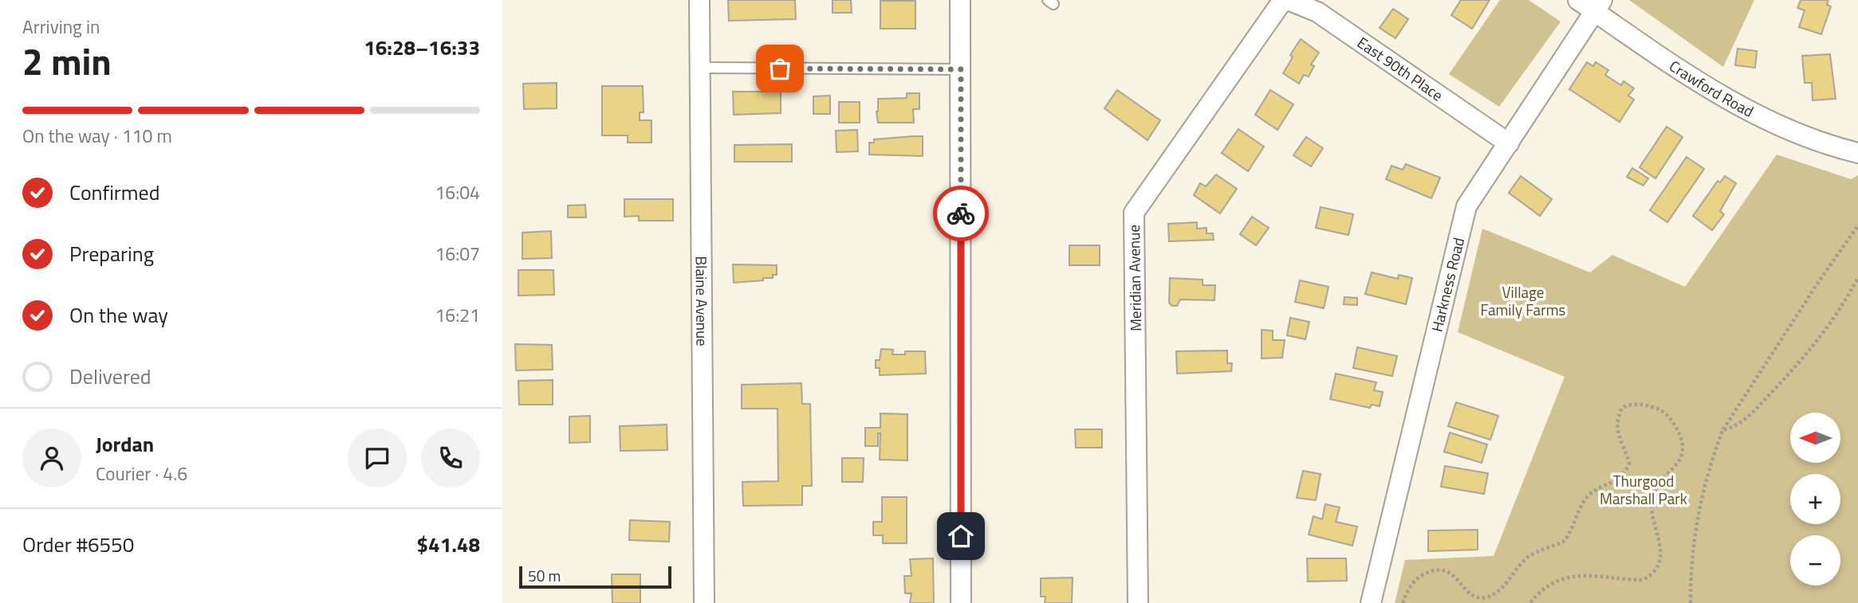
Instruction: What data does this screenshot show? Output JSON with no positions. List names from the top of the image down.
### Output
{
  "streets": {
    "street": [
      "East 90th Place",
      "Crawford Road",
      "Meridian Avenue",
      "Harkness Road",
      "Blaine Avenue"
    ]
  },
  "crossings": [
    ["East 90th Place", "Harkness Road"],
    ["Crawford Road", "Harkness Road"]
  ],
  "parks": ["Village Family Farms", "Thurgood Marshall Park"],
  "scale_bar": "50 m",
  "north": "left",
  "page": {
    "heading": ["2 min", "Arriving in", "16:28–16:33"],
    "panel": [
      "Jordan",
      "Courier · 4.6",
      "Order #6550",
      "$41.48"
    ],
    "bar": "On the way · 110 m",
    "list": [
      ["Confirmed", "16:04"],
      ["Preparing", "16:07"],
      ["On the way", "16:21"],
      "Delivered"
    ],
    "map_buttons": ["+", "−"],
    "scale": "50 m"
  }
}
